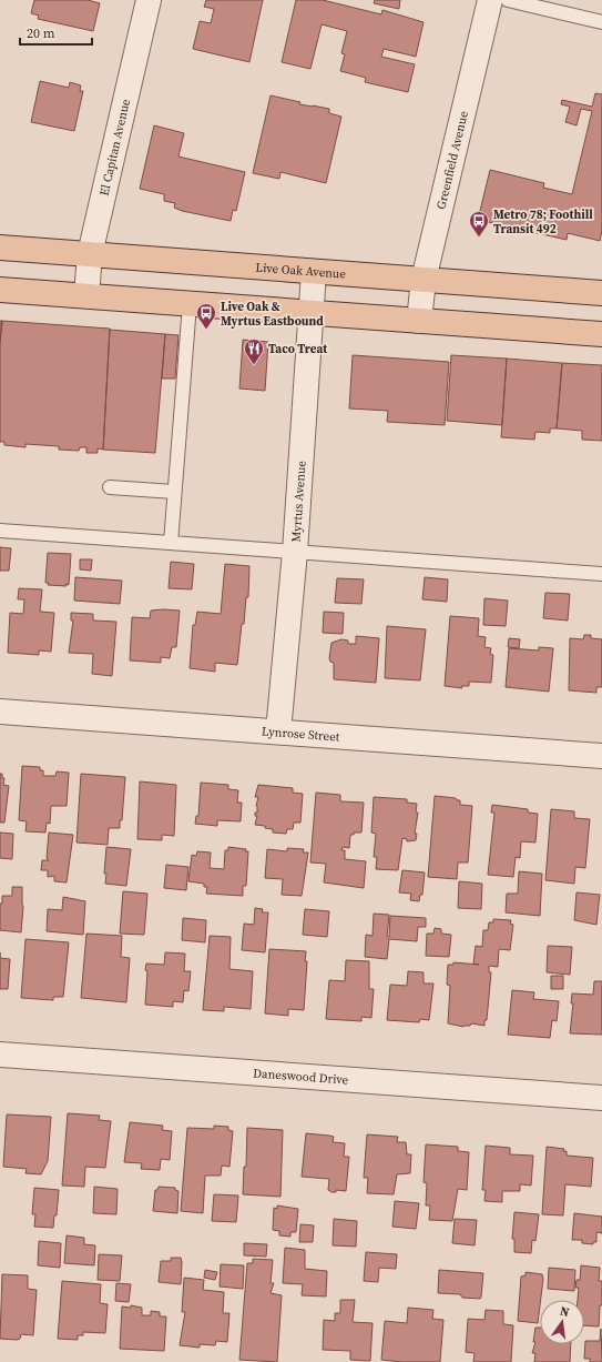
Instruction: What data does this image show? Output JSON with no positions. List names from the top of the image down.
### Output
{
  "streets": {
    "main road": ["Live Oak Avenue"],
    "street": [
      "El Capitan Avenue",
      "Greenfield Avenue",
      "Myrtus Avenue",
      "Lynrose Street",
      "Daneswood Drive"
    ]
  },
  "crossings": [
    ["El Capitan Avenue", "Live Oak Avenue"],
    ["Greenfield Avenue", "Live Oak Avenue"],
    ["Live Oak Avenue", "Myrtus Avenue"],
    ["Myrtus Avenue", "Lynrose Street"]
  ],
  "places": {
    "bus stop": ["Metro 78; Foothill Transit 492", "Live Oak & Myrtus Eastbound"],
    "restaurant": ["Taco Treat"]
  },
  "scale_bar": "20 m",
  "north": "top"
}
